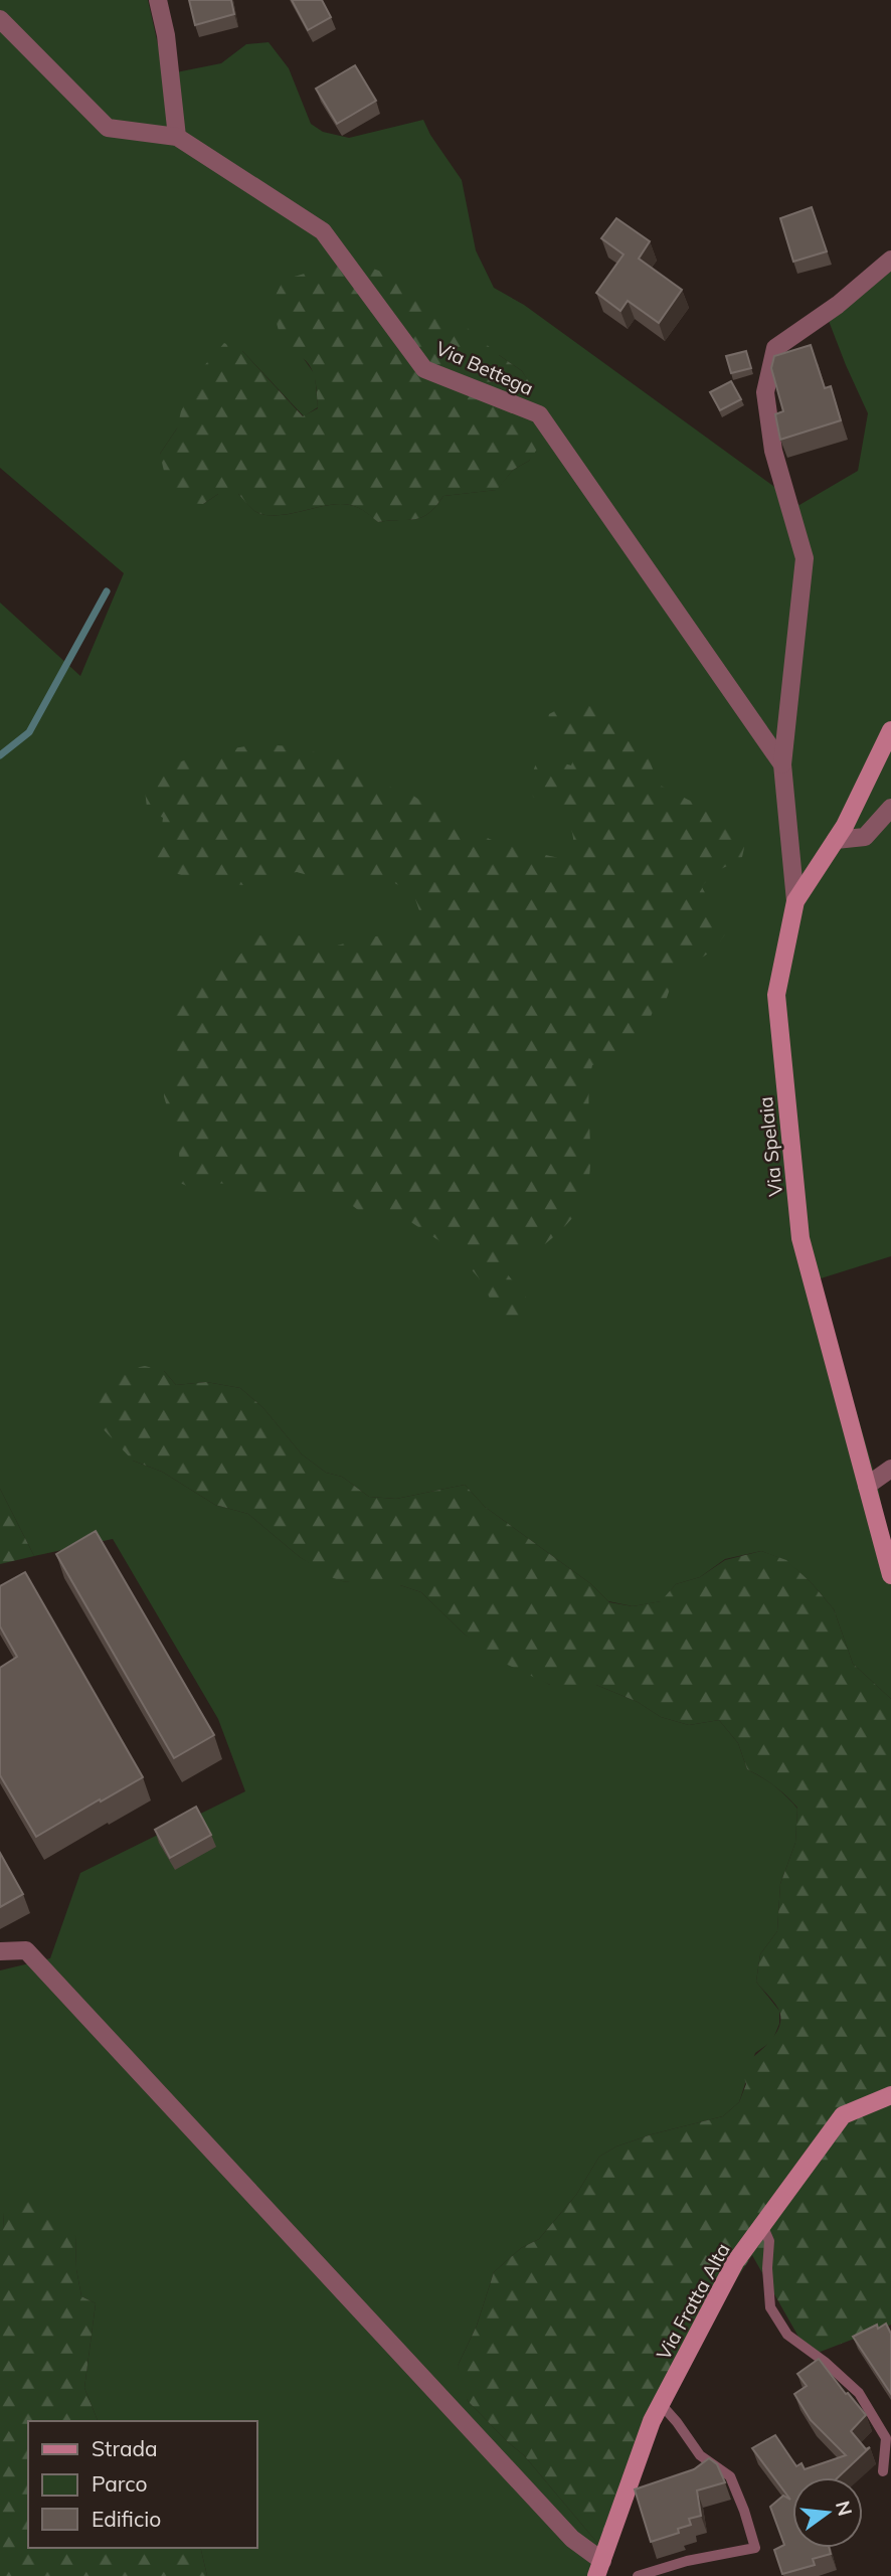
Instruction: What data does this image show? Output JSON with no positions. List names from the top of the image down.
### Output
{
  "streets": {
    "street": ["Via Bettega", "Via Spelaia", "Via Fratta Alta"]
  },
  "crossings": [
    ["Via Bettega", "Via Spelaia"]
  ],
  "legend": ["Strada", "Parco", "Edificio"],
  "north": "right"
}
